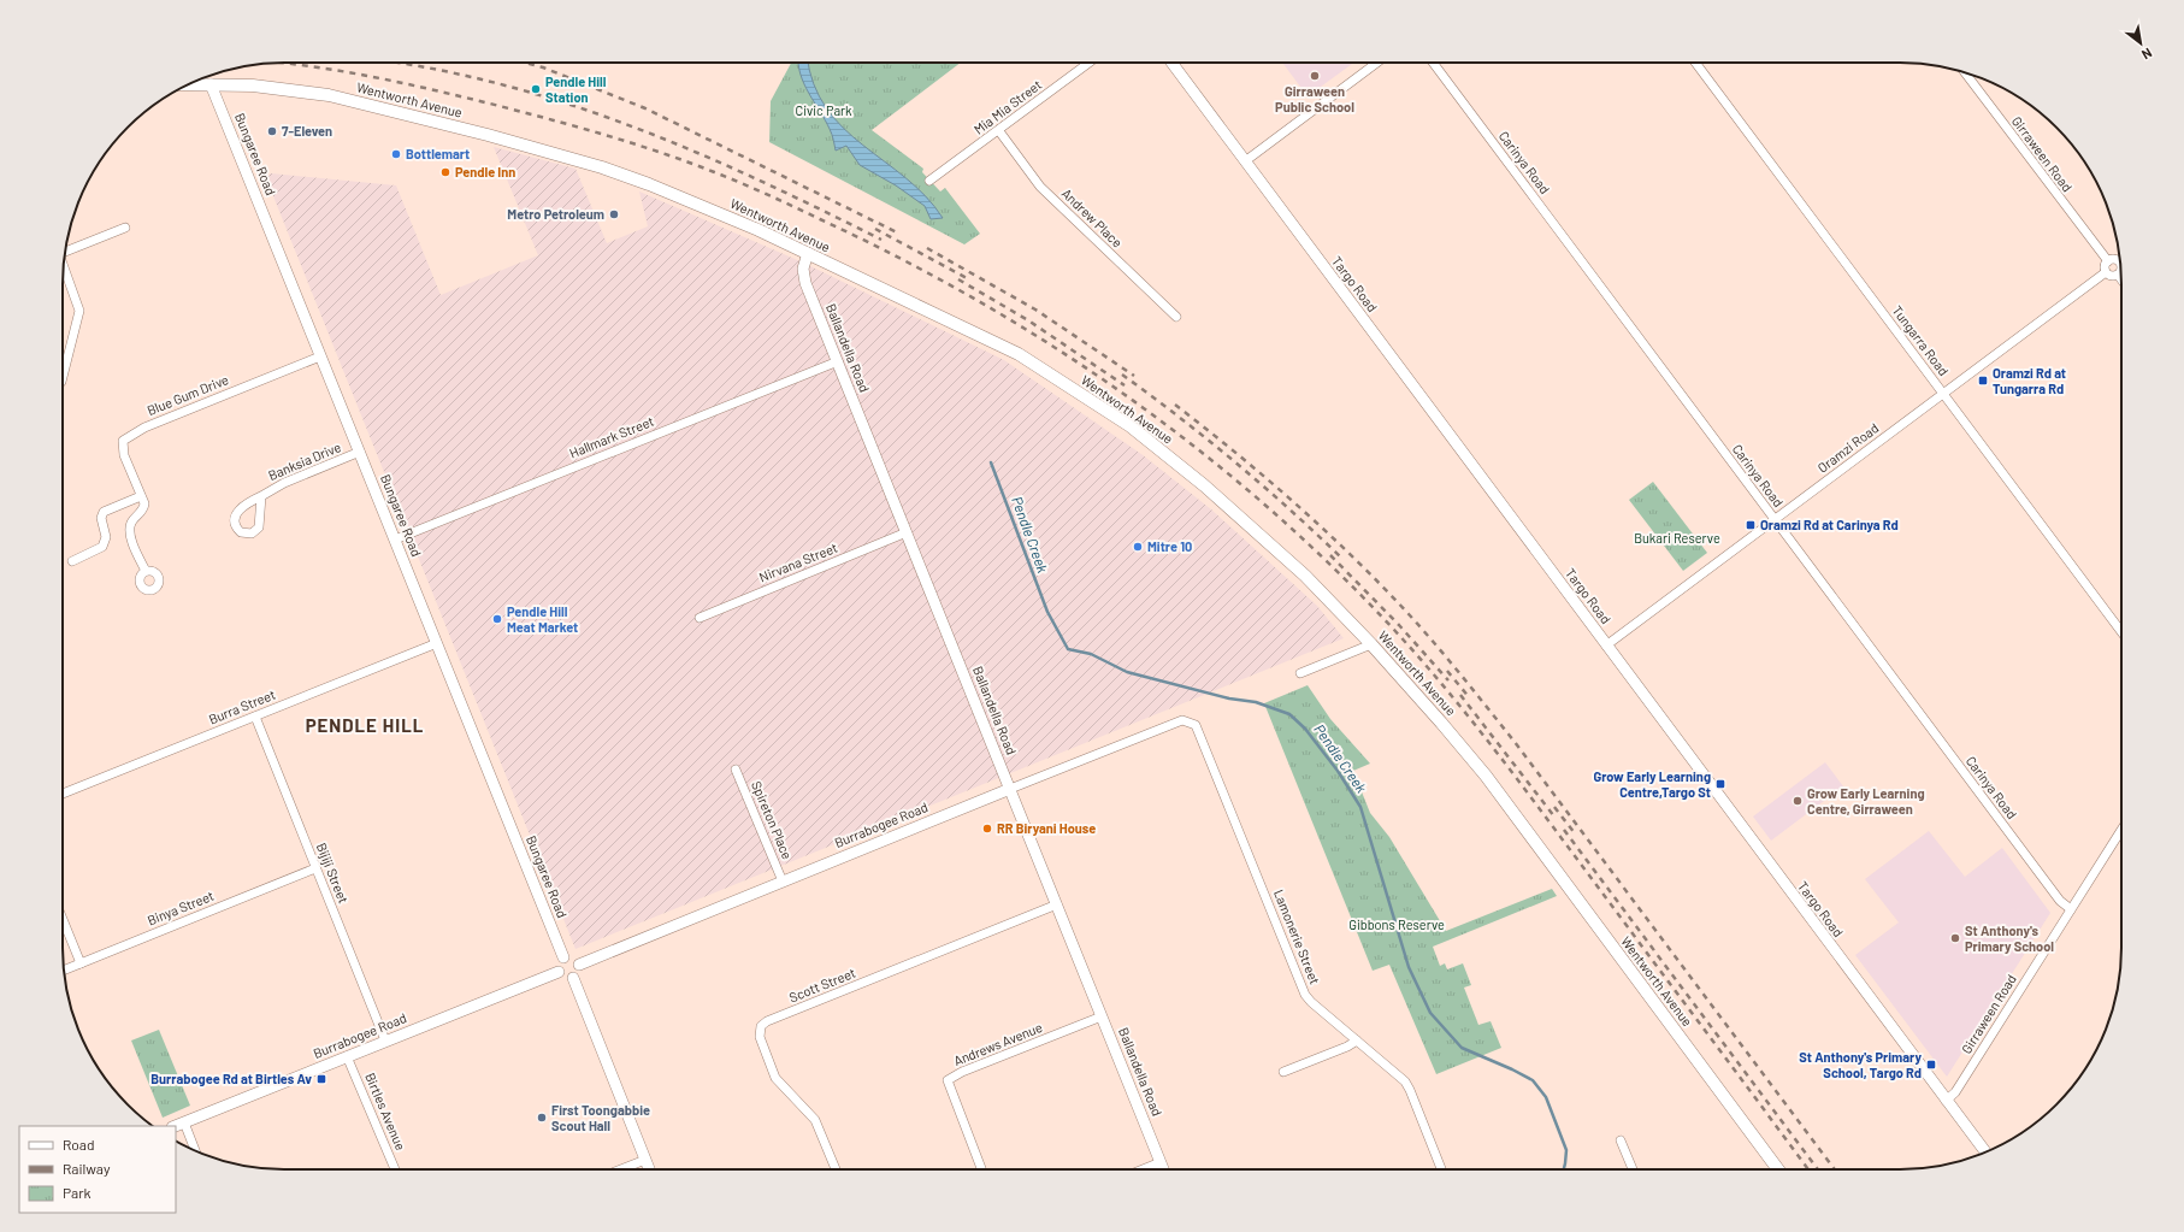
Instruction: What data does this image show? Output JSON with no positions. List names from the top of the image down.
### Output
{
  "streets": {
    "main road": ["Wentworth Avenue"],
    "street": [
      "Mia Mia Street",
      "Bungaree Road",
      "Girraween Road",
      "Carinya Road",
      "Andrew Place",
      "Targo Road",
      "Tungarra Road",
      "Ballandella Road",
      "Blue Gum Drive",
      "Hallmark Street",
      "Oramzi Road",
      "Banksia Drive",
      "Nirvana Street",
      "Burra Street",
      "Spireton Place",
      "Burrabogee Road",
      "Bijiji Street",
      "Binya Street",
      "Lamonerie Street",
      "Scott Street",
      "Andrews Avenue",
      "Birtles Avenue"
    ]
  },
  "crossings": [
    ["Wentworth Avenue", "Bungaree Road"],
    ["Wentworth Avenue", "Ballandella Road"],
    ["Mia Mia Street", "Andrew Place"],
    ["Bungaree Road", "Blue Gum Drive"],
    ["Bungaree Road", "Hallmark Street"],
    ["Bungaree Road", "Banksia Drive"],
    ["Bungaree Road", "Burra Street"],
    ["Bungaree Road", "Burrabogee Road"],
    ["Girraween Road", "Carinya Road"],
    ["Girraween Road", "Targo Road"],
    ["Carinya Road", "Oramzi Road"],
    ["Targo Road", "Oramzi Road"],
    ["Tungarra Road", "Oramzi Road"],
    ["Ballandella Road", "Hallmark Street"],
    ["Ballandella Road", "Nirvana Street"],
    ["Ballandella Road", "Burrabogee Road"],
    ["Ballandella Road", "Scott Street"],
    ["Ballandella Road", "Andrews Avenue"],
    ["Burra Street", "Bijiji Street"],
    ["Spireton Place", "Burrabogee Road"],
    ["Burrabogee Road", "Bijiji Street"],
    ["Burrabogee Road", "Lamonerie Street"],
    ["Burrabogee Road", "Birtles Avenue"],
    ["Bijiji Street", "Binya Street"]
  ],
  "districts": ["PENDLE HILL"],
  "water": ["Pendle Creek"],
  "parks": ["Civic Park", "Bukari Reserve", "Gibbons Reserve"],
  "places": {
    "other": [
      "Girraween Public School",
      "Pendle Hill Station",
      "7-Eleven",
      "Bottlemart",
      "Pendle Inn",
      "Metro Petroleum",
      "Mitre 10",
      "Pendle Hill Meat Market",
      "Grow Early Learning Centre, Girraween",
      "RR Biryani House",
      "St Anthony's Primary School",
      "First Toongabbie Scout Hall"
    ],
    "transit": [
      "Oramzi Rd at Tungarra Rd",
      "Oramzi Rd at Carinya Rd",
      "Grow Early Learning Centre,Targo St",
      "St Anthony's Primary School, Targo Rd",
      "Burrabogee Rd at Birtles Av"
    ]
  },
  "legend": ["Road", "Railway", "Park"],
  "north": "bottom right"
}
